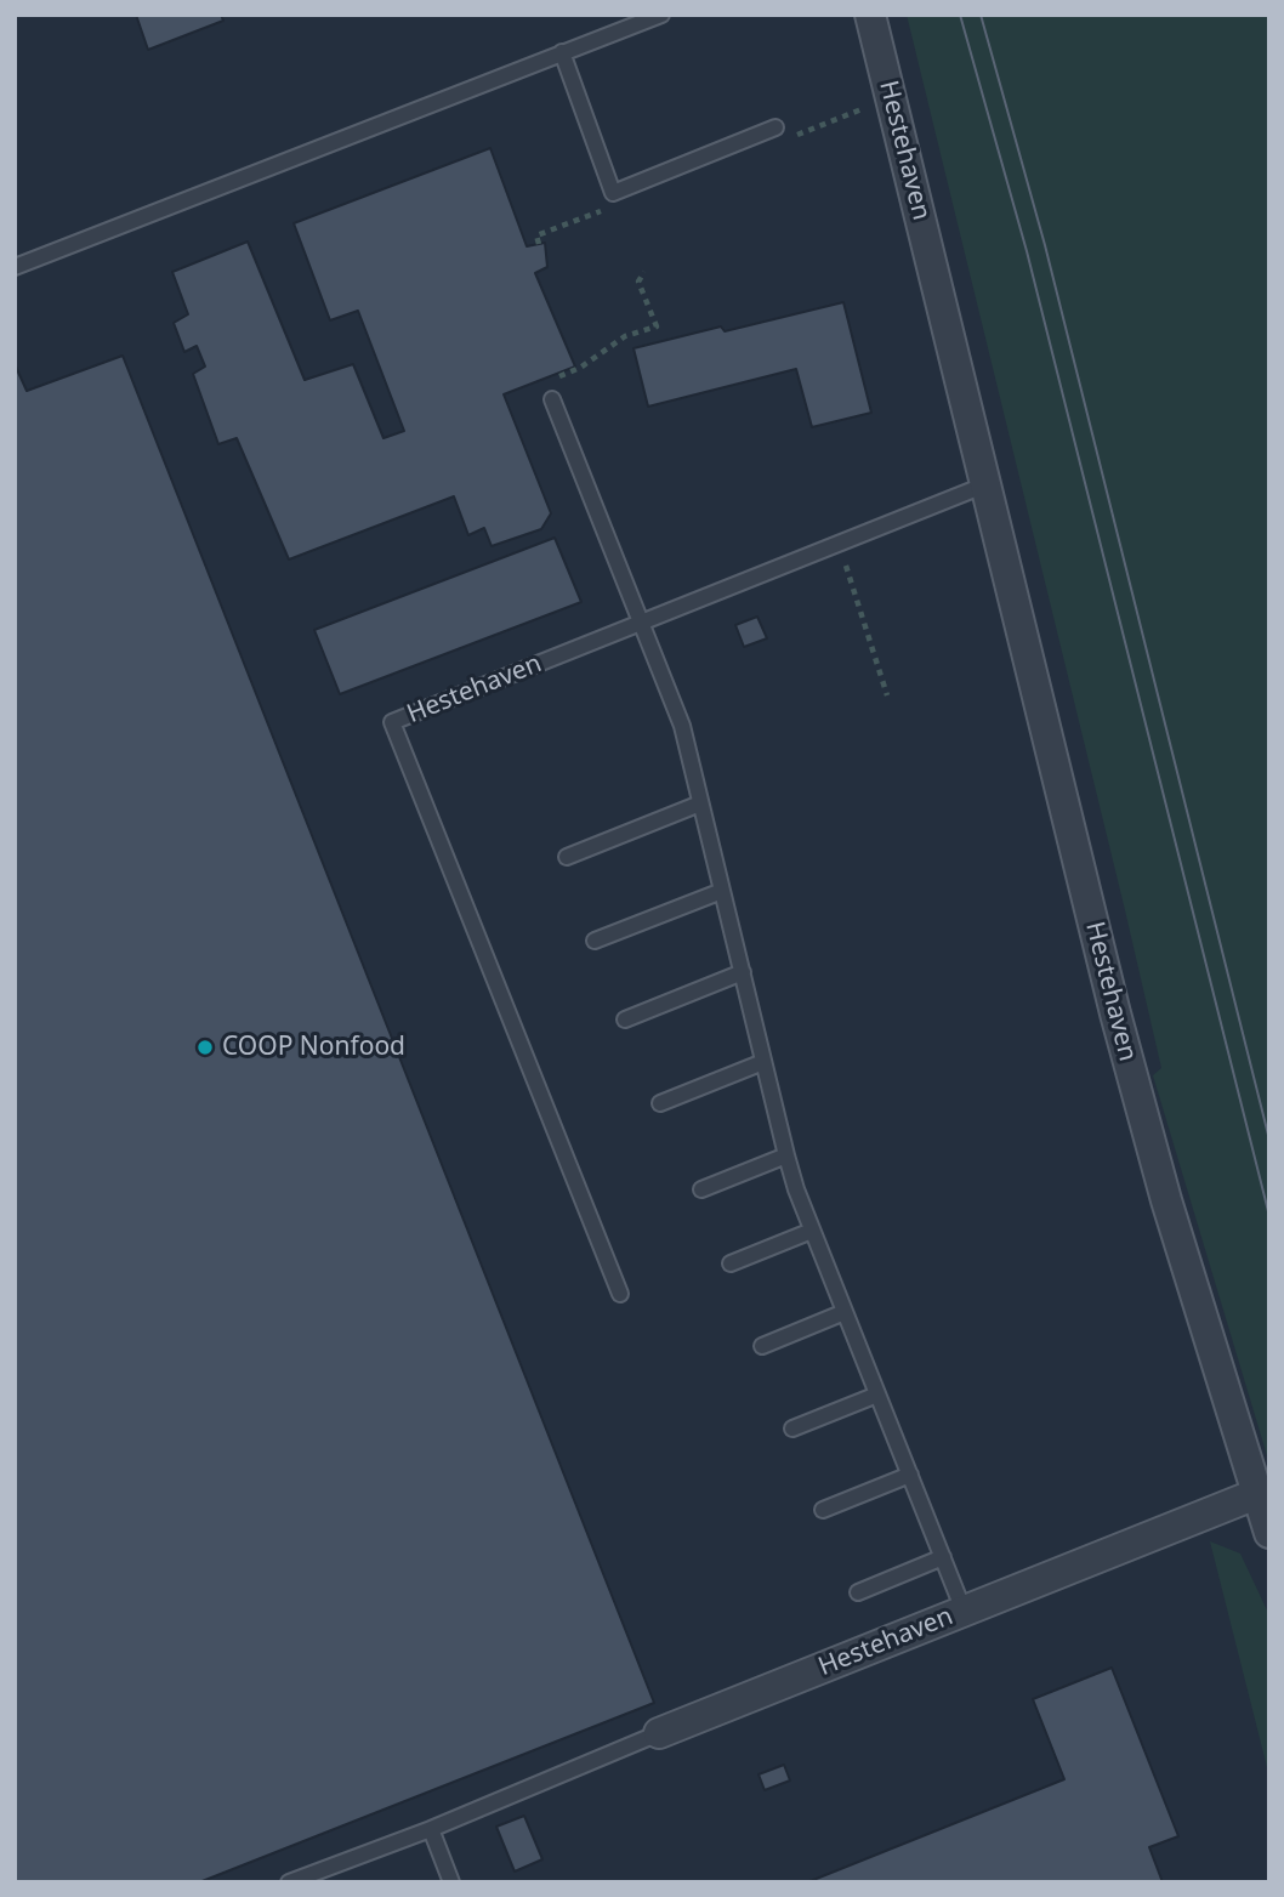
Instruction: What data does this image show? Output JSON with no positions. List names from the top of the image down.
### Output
{
  "streets": {
    "street": ["Hestehaven"]
  },
  "places": ["COOP Nonfood"]
}
